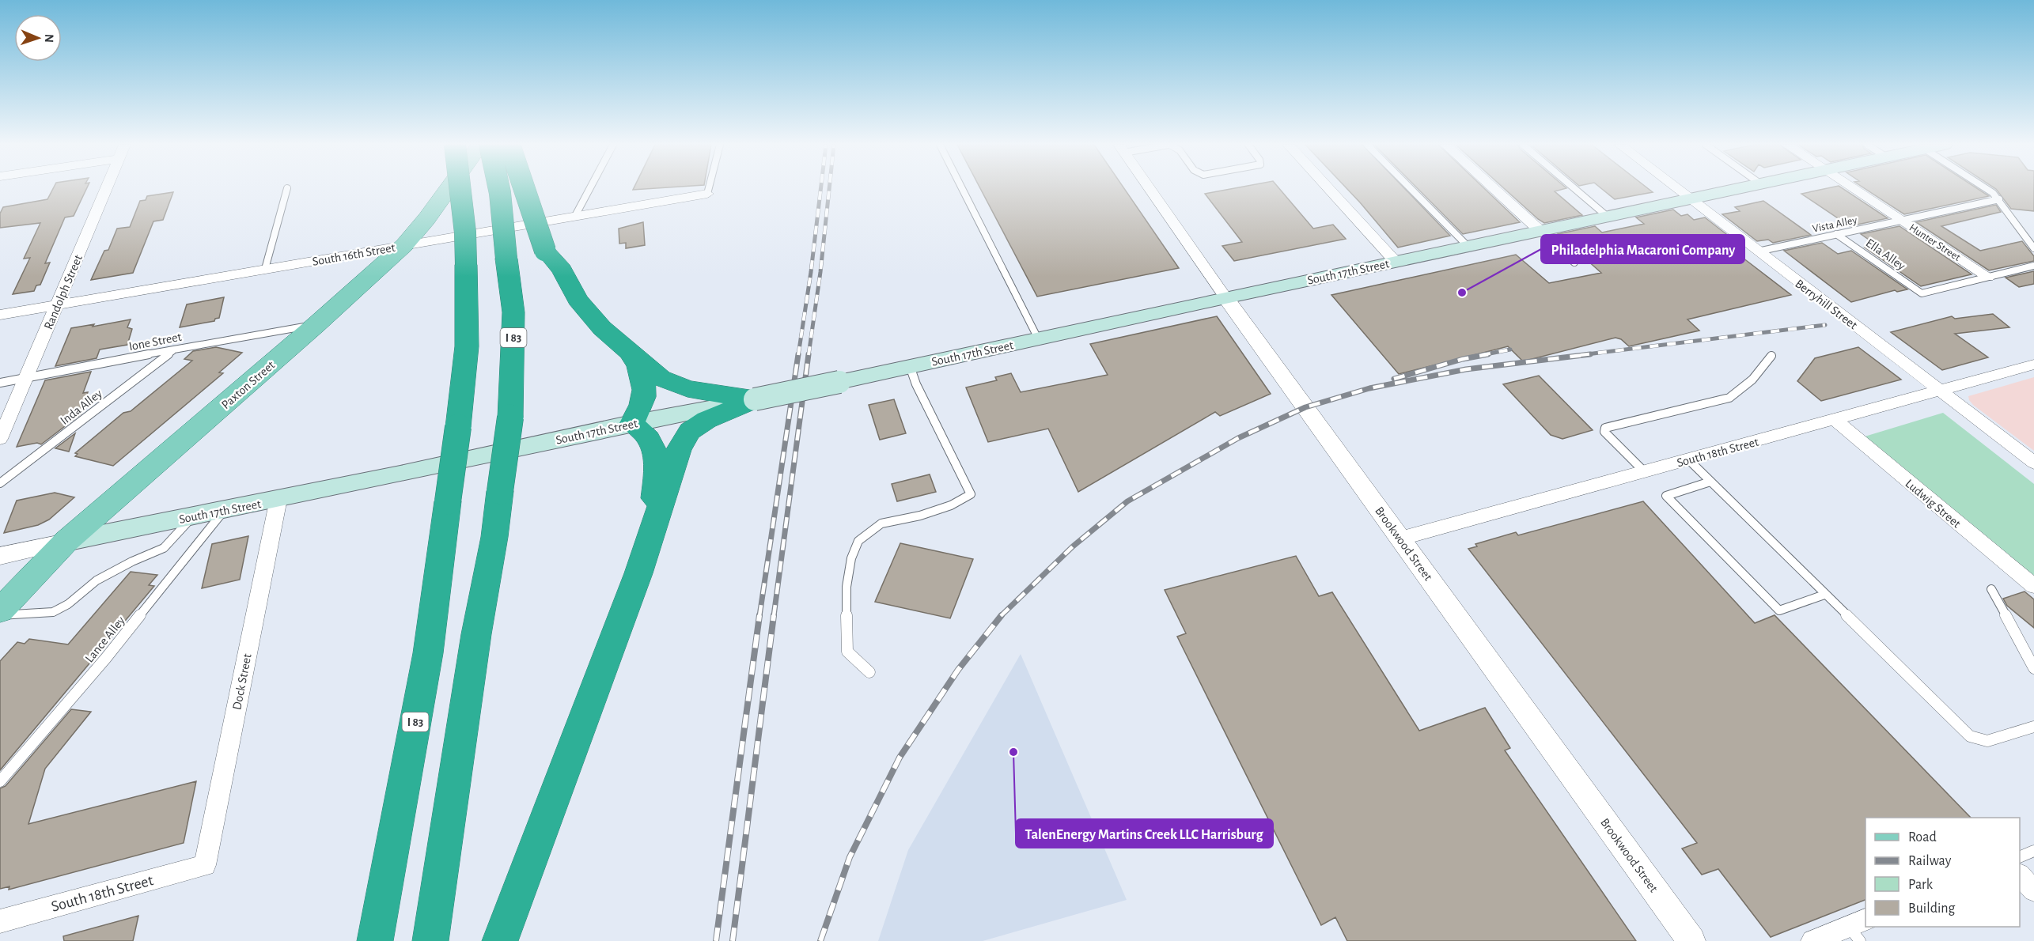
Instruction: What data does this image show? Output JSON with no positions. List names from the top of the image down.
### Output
{
  "streets": {
    "highway": ["I 83"],
    "main road": ["South 17th Street", "Paxton Street"],
    "street": [
      "Hunter Street",
      "South 16th Street",
      "Randolph Street",
      "Berryhill Street",
      "South 18th Street",
      "Ludwig Street",
      "Brookwood Street",
      "Dock Street"
    ],
    "lane": [
      "Vista Alley",
      "Ella Alley",
      "Ione Street",
      "Inda Alley",
      "Lance Alley"
    ]
  },
  "crossings": [
    ["Vista Alley", "Hunter Street"],
    ["Vista Alley", "Ella Alley"],
    ["Vista Alley", "Berryhill Street"],
    ["Hunter Street", "Ella Alley"],
    ["South 16th Street", "Randolph Street"],
    ["South 16th Street", "Paxton Street"],
    ["South 17th Street", "Berryhill Street"],
    ["South 17th Street", "Paxton Street"],
    ["South 17th Street", "Brookwood Street"],
    ["South 17th Street", "Lance Alley"],
    ["South 17th Street", "Dock Street"],
    ["Randolph Street", "Ione Street"],
    ["Berryhill Street", "South 18th Street"],
    ["Ione Street", "Paxton Street"],
    ["Ione Street", "Inda Alley"],
    ["South 18th Street", "Ludwig Street"],
    ["South 18th Street", "Brookwood Street"],
    ["South 18th Street", "Dock Street"]
  ],
  "places": ["Philadelphia Macaroni Company", "TalenEnergy Martins Creek LLC Harrisburg"],
  "legend": [
    "Road",
    "Railway",
    "Park",
    "Building"
  ],
  "north": "right"
}
